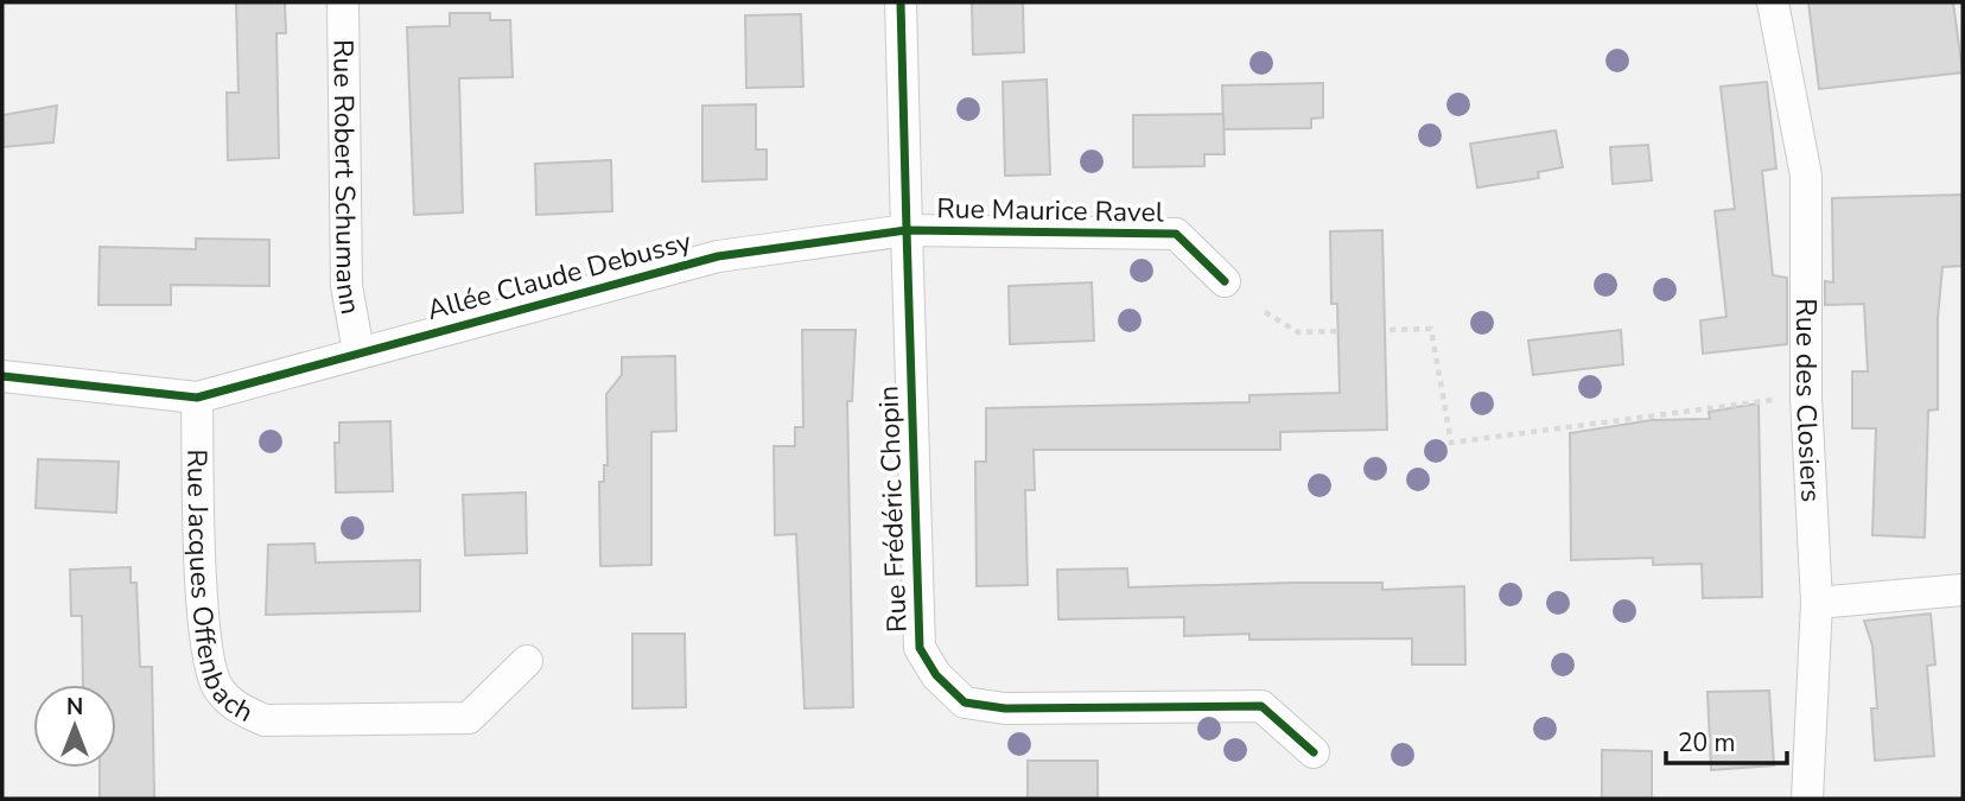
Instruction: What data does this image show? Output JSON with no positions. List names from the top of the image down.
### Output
{
  "streets": {
    "street": [
      "Rue Robert Schumann",
      "Rue Maurice Ravel",
      "Allée Claude Debussy",
      "Rue des Closiers",
      "Rue Frédéric Chopin",
      "Rue Jacques Offenbach"
    ]
  },
  "crossings": [
    ["Rue Robert Schumann", "Allée Claude Debussy"],
    ["Rue Maurice Ravel", "Allée Claude Debussy"],
    ["Rue Maurice Ravel", "Rue Frédéric Chopin"],
    ["Allée Claude Debussy", "Rue Frédéric Chopin"],
    ["Allée Claude Debussy", "Rue Jacques Offenbach"]
  ],
  "scale_bar": "20 m",
  "north": "top"
}
